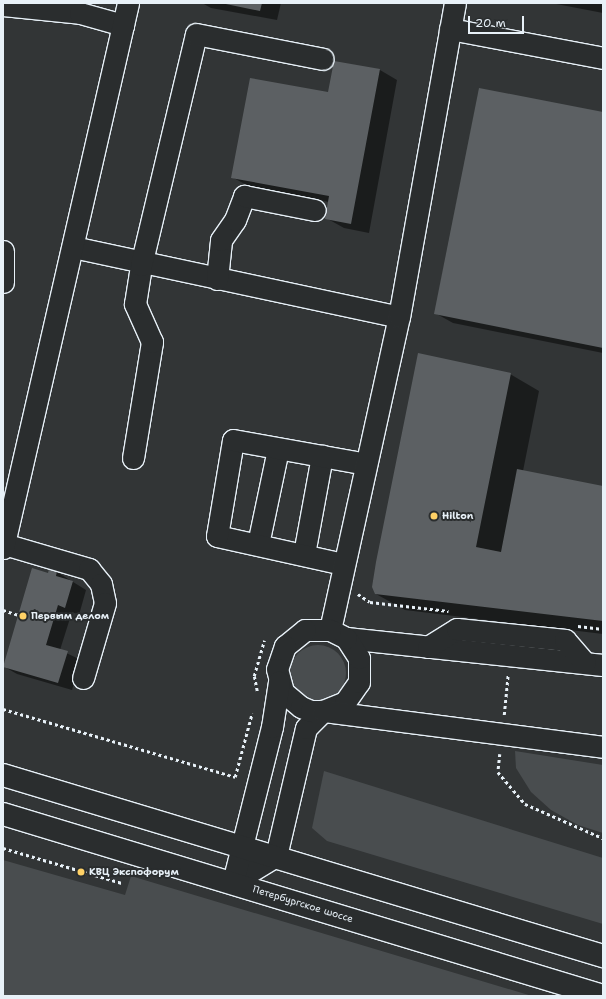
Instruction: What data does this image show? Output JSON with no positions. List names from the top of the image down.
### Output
{
  "streets": {
    "main road": ["Петербургское шоссе"]
  },
  "places": ["Hilton", "Первым делом", "КВЦ Экспофорум"],
  "scale_bar": "20 m"
}
